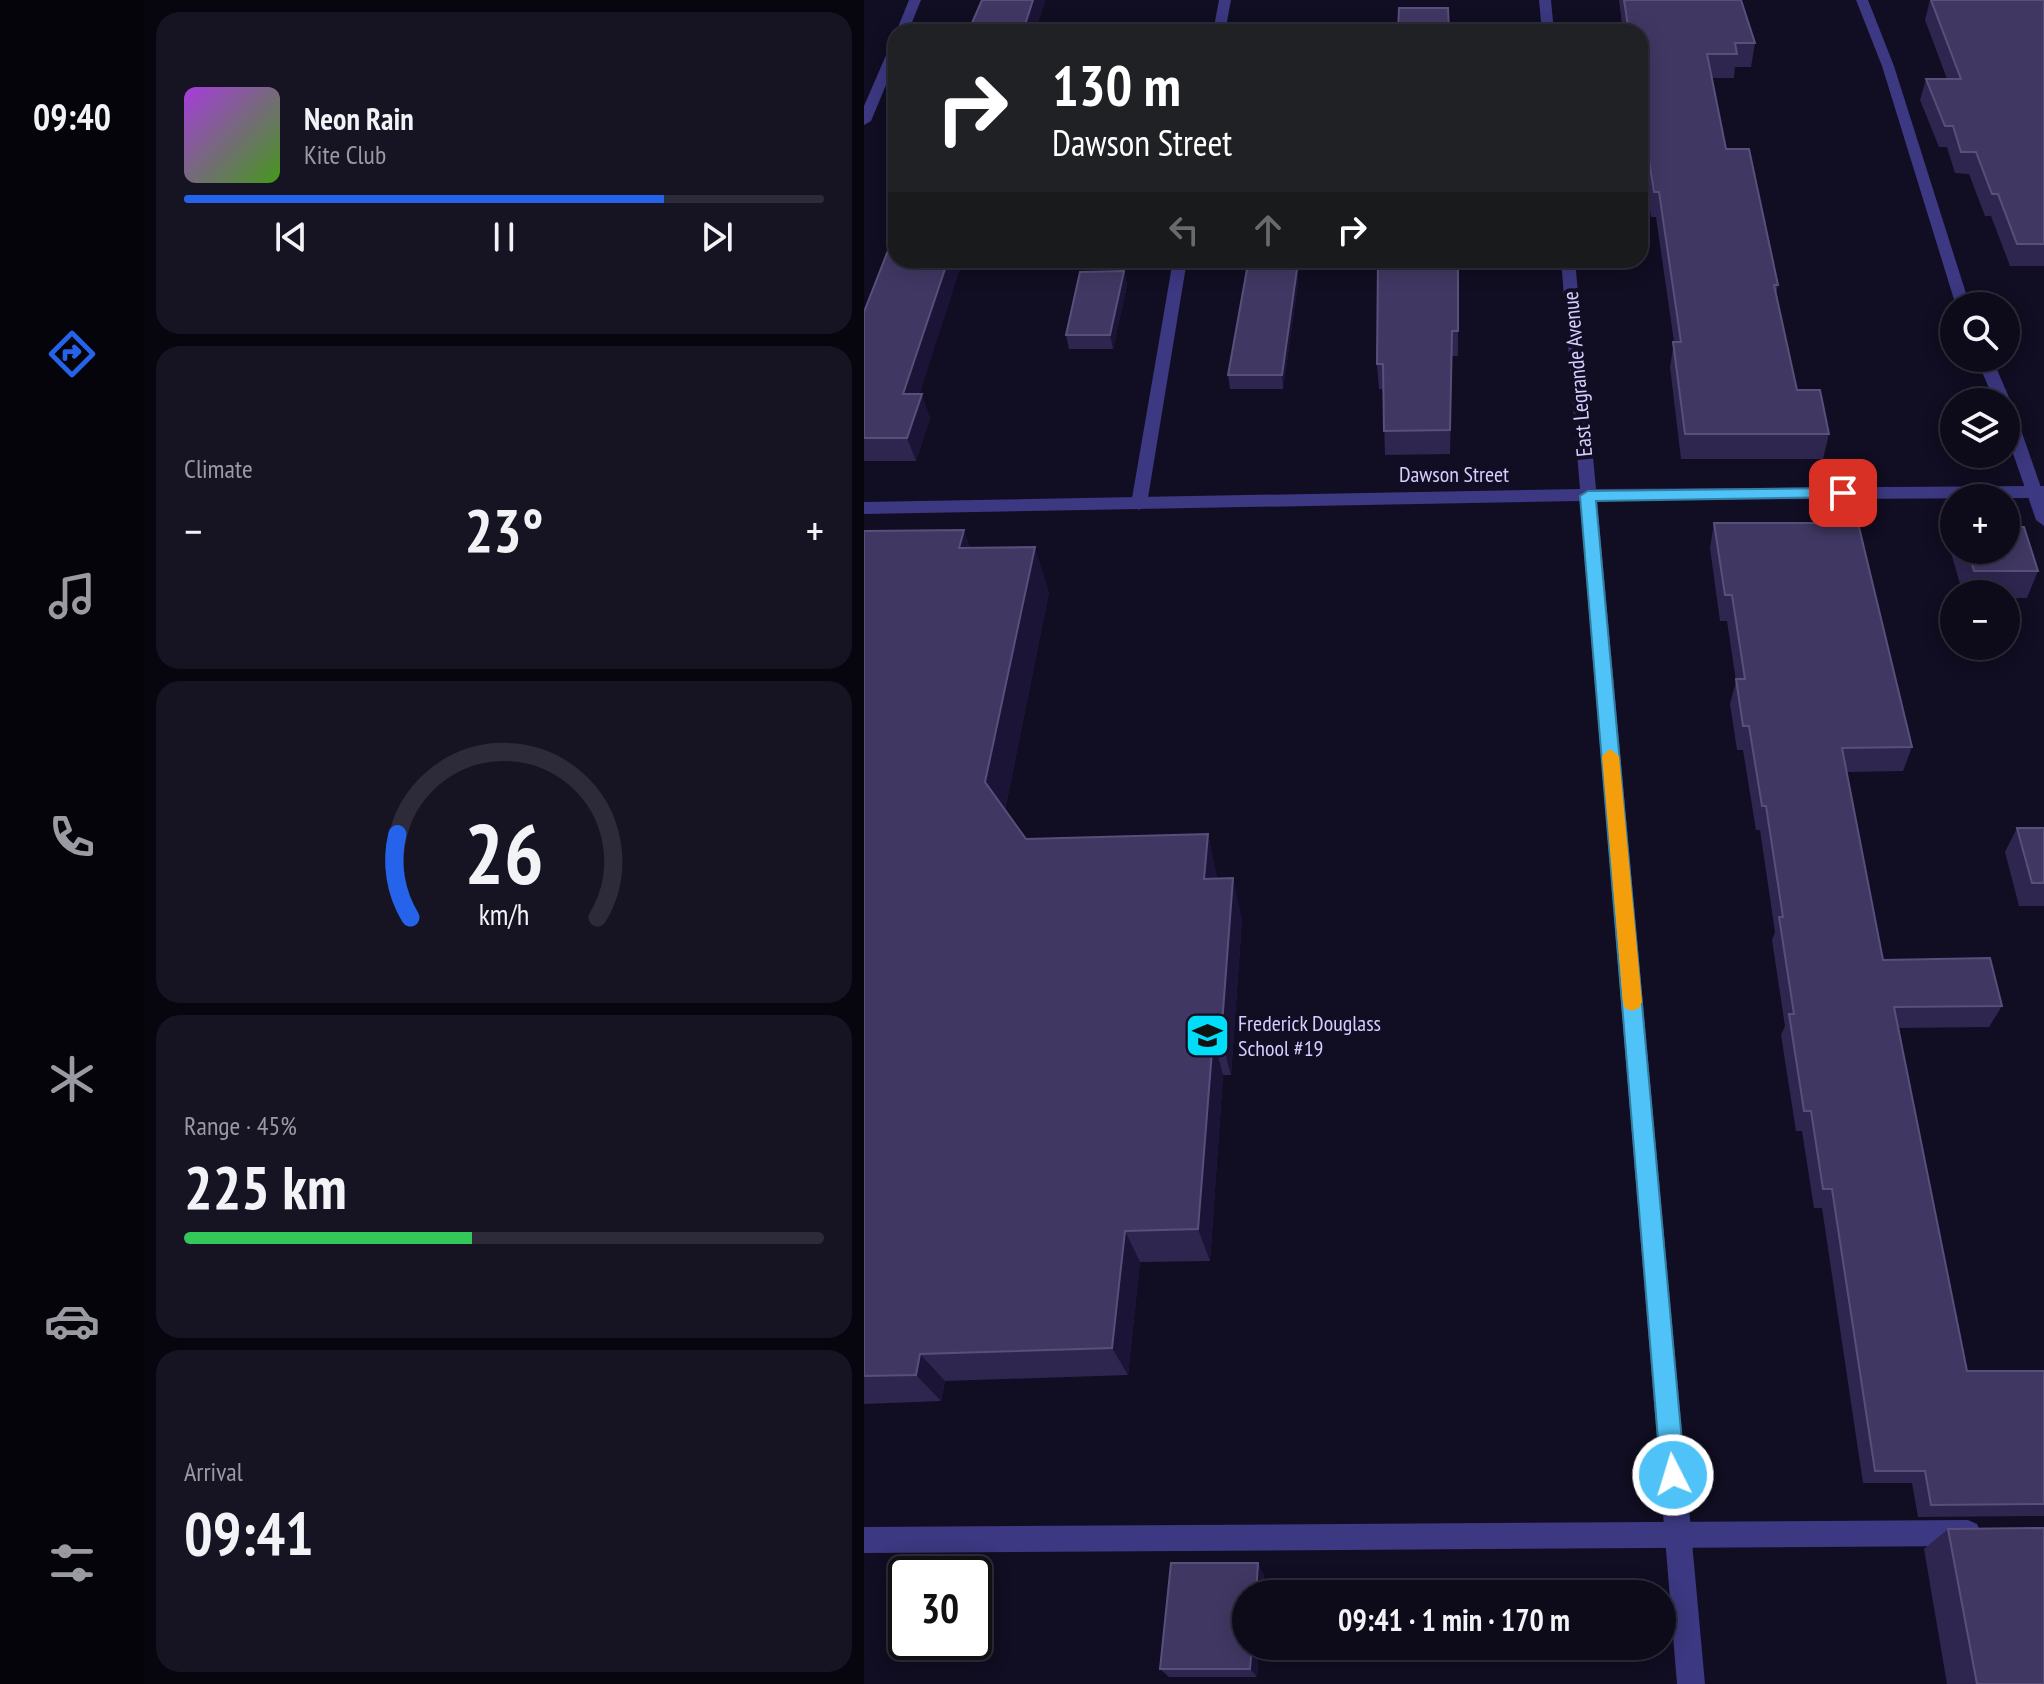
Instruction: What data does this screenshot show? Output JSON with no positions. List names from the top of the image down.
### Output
{
  "streets": {
    "street": ["East Legrande Avenue", "Dawson Street"]
  },
  "crossings": [
    ["East Legrande Avenue", "Dawson Street"]
  ],
  "places": {
    "school or university": ["Frederick Douglass School #19"]
  },
  "page": {
    "tabs": "09:40",
    "turn": ["130 m", "Dawson Street"],
    "song": ["Neon Rain", "Kite Club"],
    "map_buttons": ["+", "−"],
    "tile": [
      "Climate",
      ["Range · 45%", "225 km"],
      ["Arrival", "09:41"]
    ],
    "heat": ["−", "23°", "+"],
    "limit": "30",
    "trip": "09:41 · 1 min · 170 m",
    "gauge": ["26", "km/h"]
  }
}
